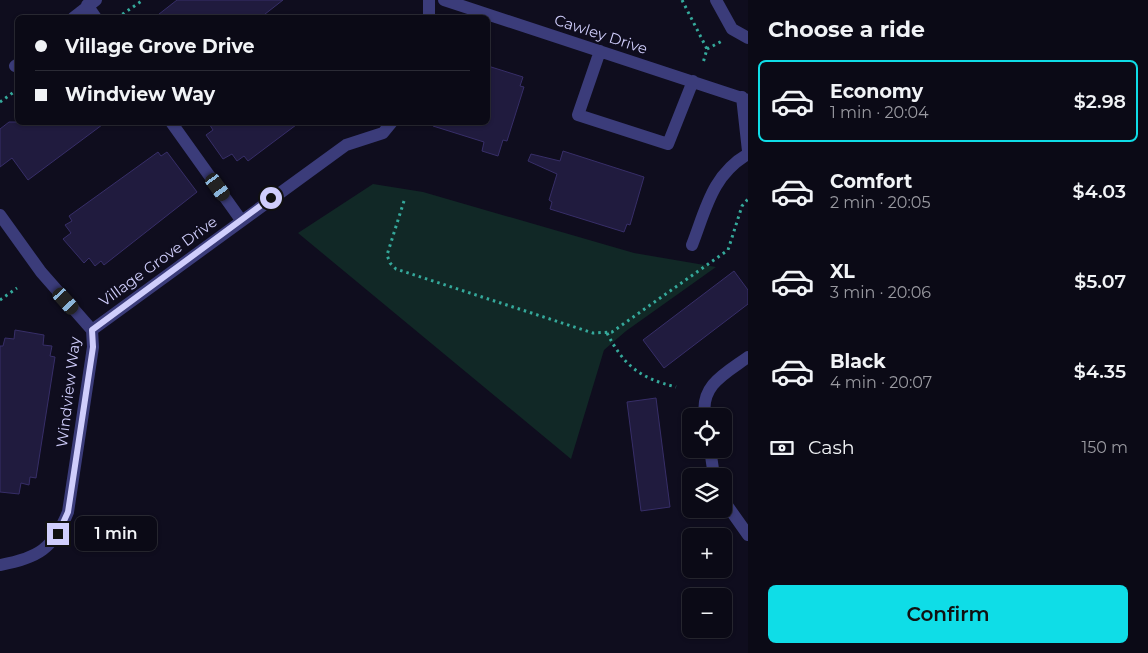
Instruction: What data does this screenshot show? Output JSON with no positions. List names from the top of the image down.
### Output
{
  "streets": {
    "street": ["Cawley Drive", "Village Grove Drive", "Windview Way"]
  },
  "crossings": [
    ["Village Grove Drive", "Windview Way"]
  ],
  "page": {
    "heading": "Choose a ride",
    "banner": ["Village Grove Drive", "Windview Way"],
    "list": [
      {
        "name": "Economy",
        "note": "1 min · 20:04",
        "value": "$2.98"
      },
      {
        "name": "Comfort",
        "note": "2 min · 20:05",
        "value": "$4.03"
      },
      {
        "name": "XL",
        "note": "3 min · 20:06",
        "value": "$5.07"
      },
      {
        "name": "Black",
        "note": "4 min · 20:07",
        "value": "$4.35"
      }
    ],
    "map_buttons": ["+", "−"],
    "pay": ["Cash", "150 m"],
    "bubble": "1 min",
    "buttons": "Confirm"
  }
}
